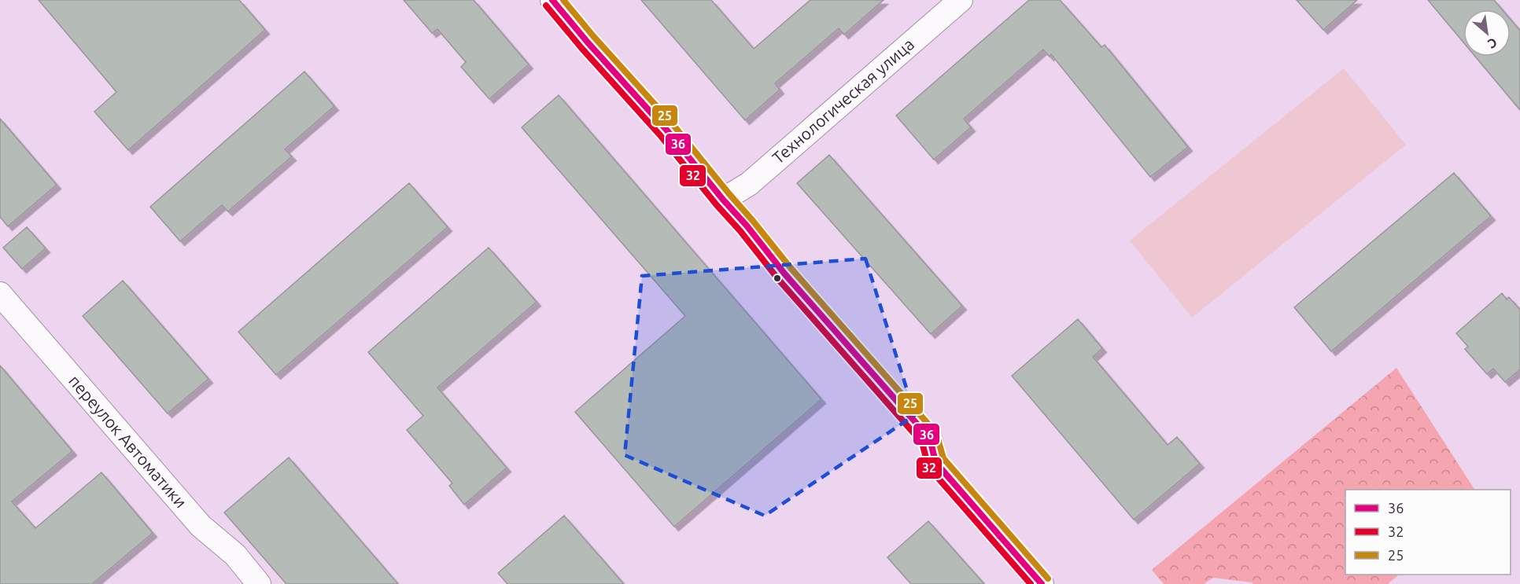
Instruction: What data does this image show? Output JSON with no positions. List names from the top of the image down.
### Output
{
  "streets": {
    "street": ["Технологическая улица", "переулок Автоматики"]
  },
  "lines": ["transit line 36", "transit line 25", "transit line 32"],
  "legend": ["36", "32", "25"],
  "north": "bottom right"
}
